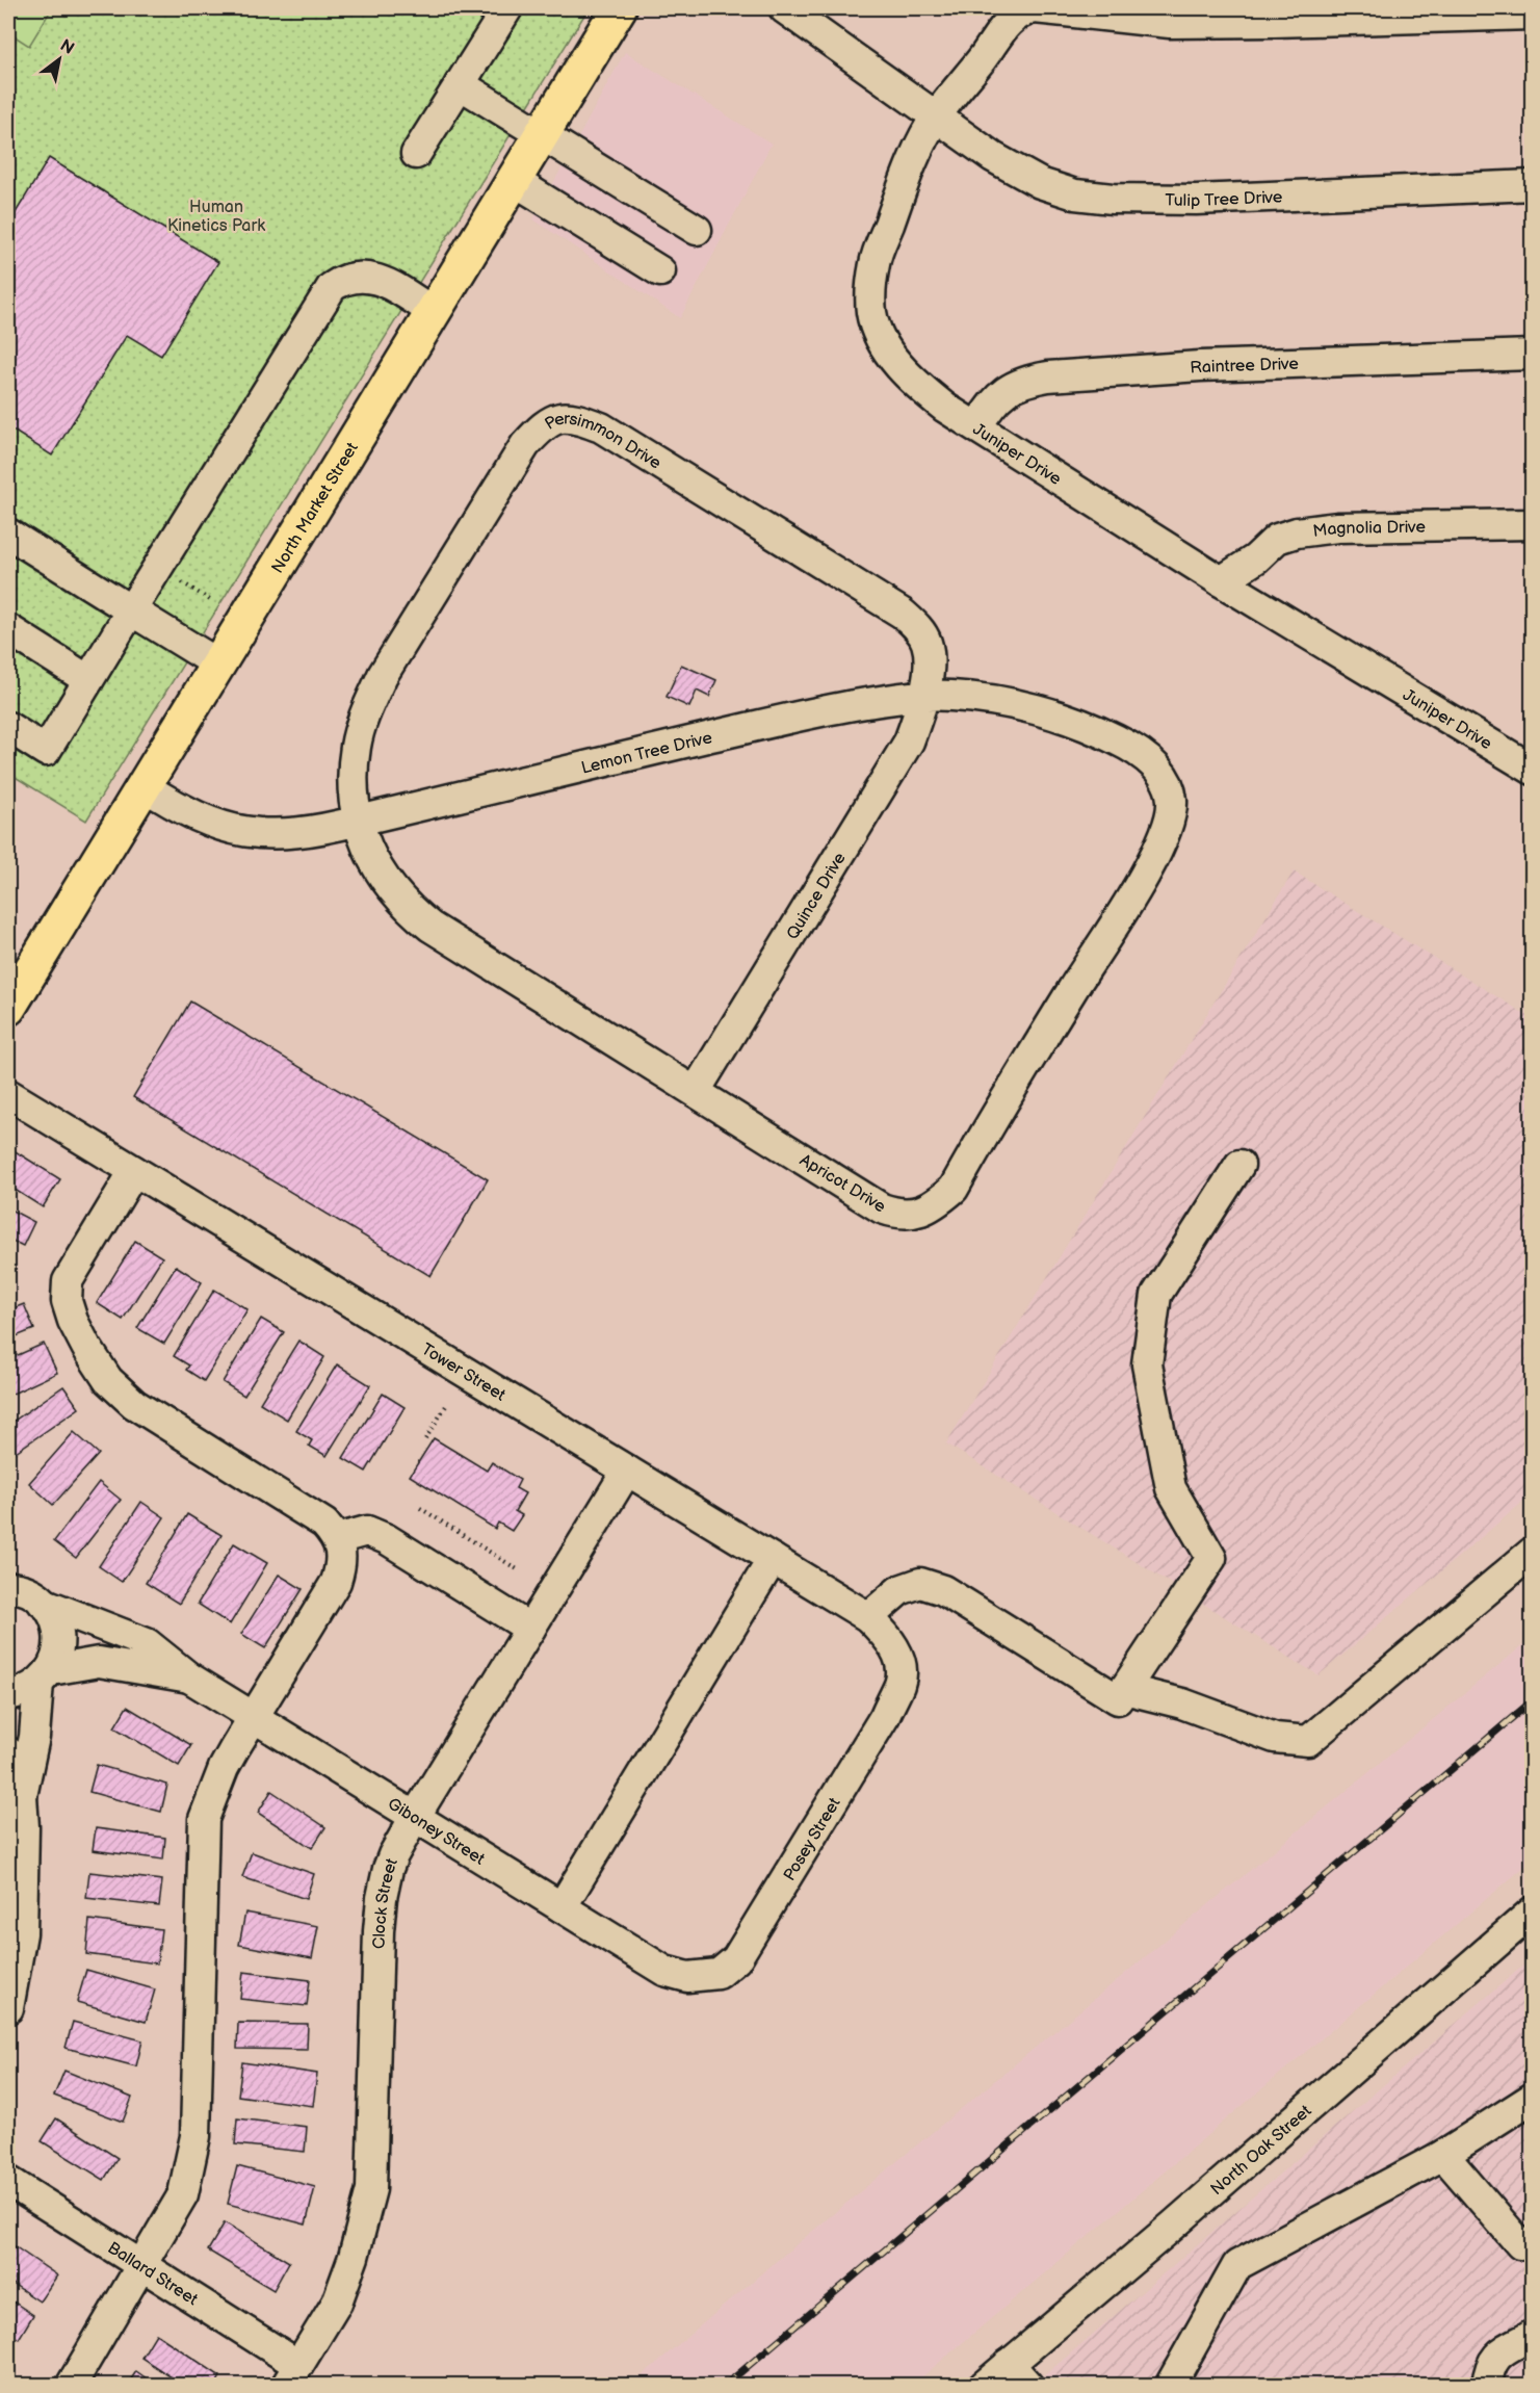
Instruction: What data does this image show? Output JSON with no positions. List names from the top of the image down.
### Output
{
  "streets": {
    "main road": ["North Market Street"],
    "street": [
      "Tulip Tree Drive",
      "Raintree Drive",
      "Persimmon Drive",
      "Juniper Drive",
      "Magnolia Drive",
      "Lemon Tree Drive",
      "Quince Drive",
      "Apricot Drive",
      "Tower Street",
      "Giboney Street",
      "Posey Street",
      "Clock Street",
      "North Oak Street",
      "Ballard Street"
    ]
  },
  "crossings": [
    ["Tulip Tree Drive", "Juniper Drive"],
    ["Raintree Drive", "Juniper Drive"],
    ["Persimmon Drive", "Lemon Tree Drive"],
    ["Persimmon Drive", "Quince Drive"],
    ["Persimmon Drive", "Apricot Drive"],
    ["Juniper Drive", "Magnolia Drive"],
    ["North Market Street", "Lemon Tree Drive"],
    ["Lemon Tree Drive", "Quince Drive"],
    ["Lemon Tree Drive", "Apricot Drive"],
    ["Quince Drive", "Apricot Drive"],
    ["Tower Street", "Posey Street"],
    ["Tower Street", "Clock Street"],
    ["Giboney Street", "Posey Street"],
    ["Giboney Street", "Clock Street"],
    ["Clock Street", "Ballard Street"]
  ],
  "parks": ["Human Kinetics Park"],
  "north": "top right"
}
